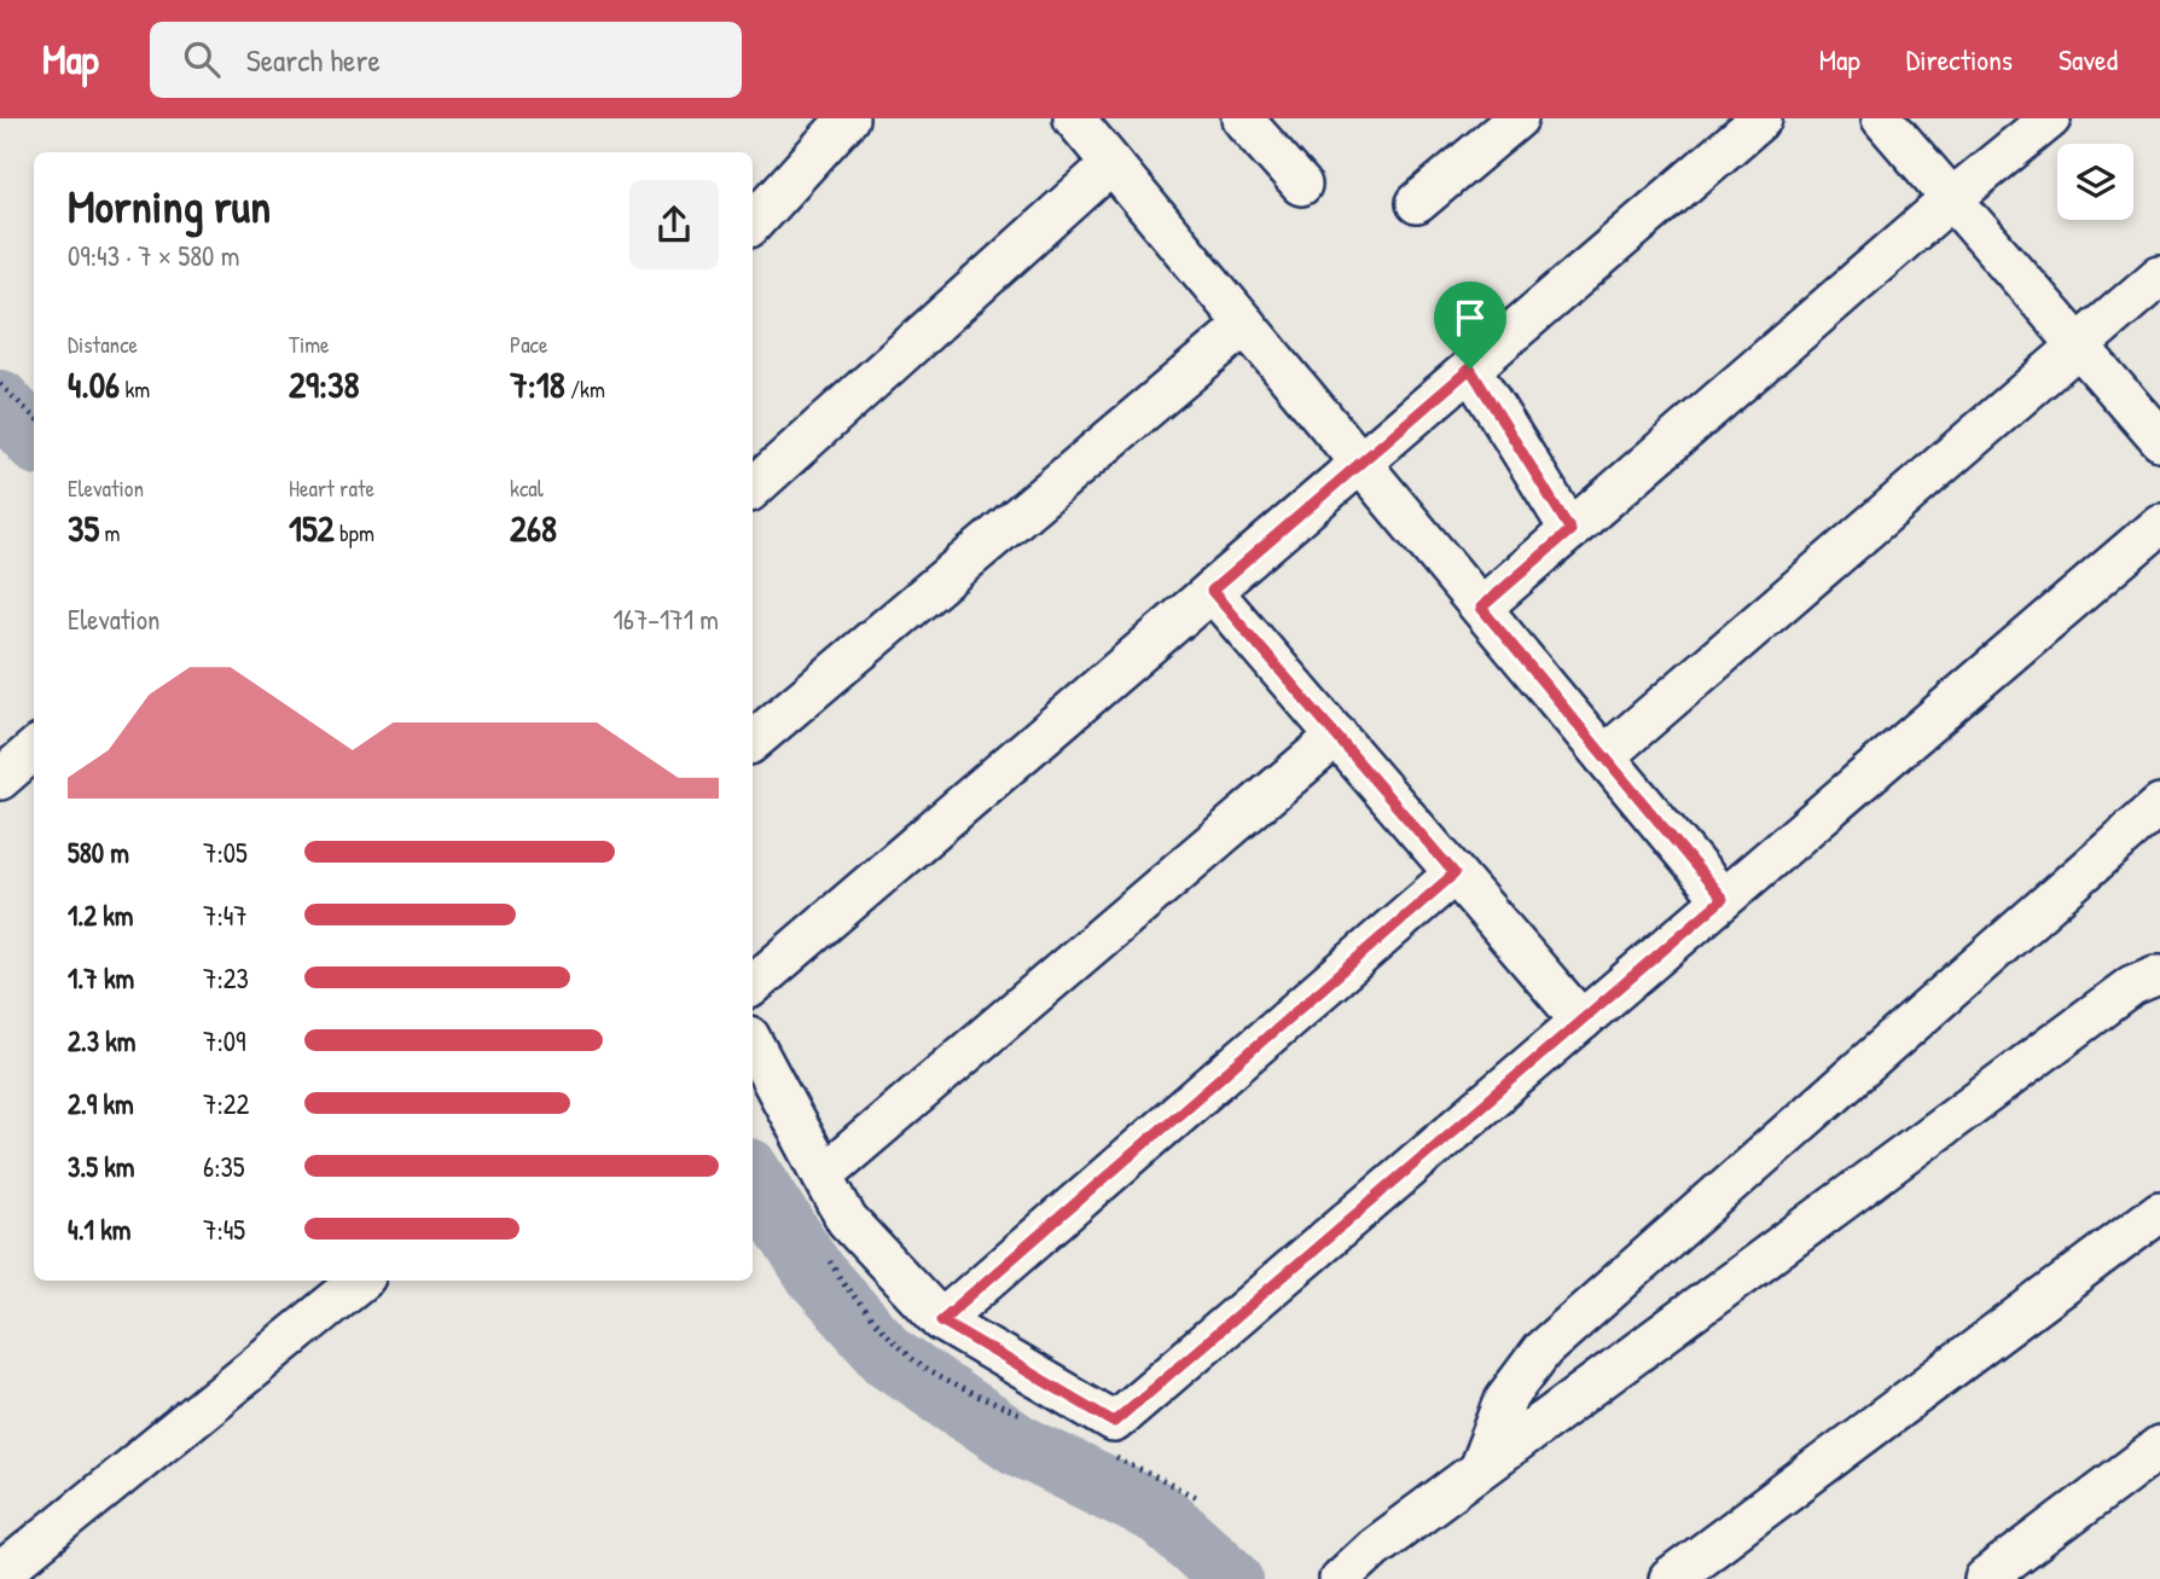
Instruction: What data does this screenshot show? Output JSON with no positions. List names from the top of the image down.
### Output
{
  "page": {
    "header": "Map",
    "search": "Search here",
    "nav": ["Map", "Directions", "Saved"],
    "heading": ["Morning run", "09:43 · 7 × 580 m"],
    "stats": [
      ["Distance", "4.06 km"],
      ["Time", "29:38"],
      ["Pace", "7:18 /km"],
      ["Elevation", "35 m"],
      ["Heart rate", "152 bpm"],
      ["kcal", "268"]
    ],
    "chart": ["Elevation", "167–171 m"],
    "list": [
      {
        "name": "580 m",
        "note": "7:05"
      },
      {
        "name": "1.2 km",
        "note": "7:47"
      },
      {
        "name": "1.7 km",
        "note": "7:23"
      },
      {
        "name": "2.3 km",
        "note": "7:09"
      },
      {
        "name": "2.9 km",
        "note": "7:22"
      },
      {
        "name": "3.5 km",
        "note": "6:35"
      },
      {
        "name": "4.1 km",
        "note": "7:45"
      }
    ]
  }
}
